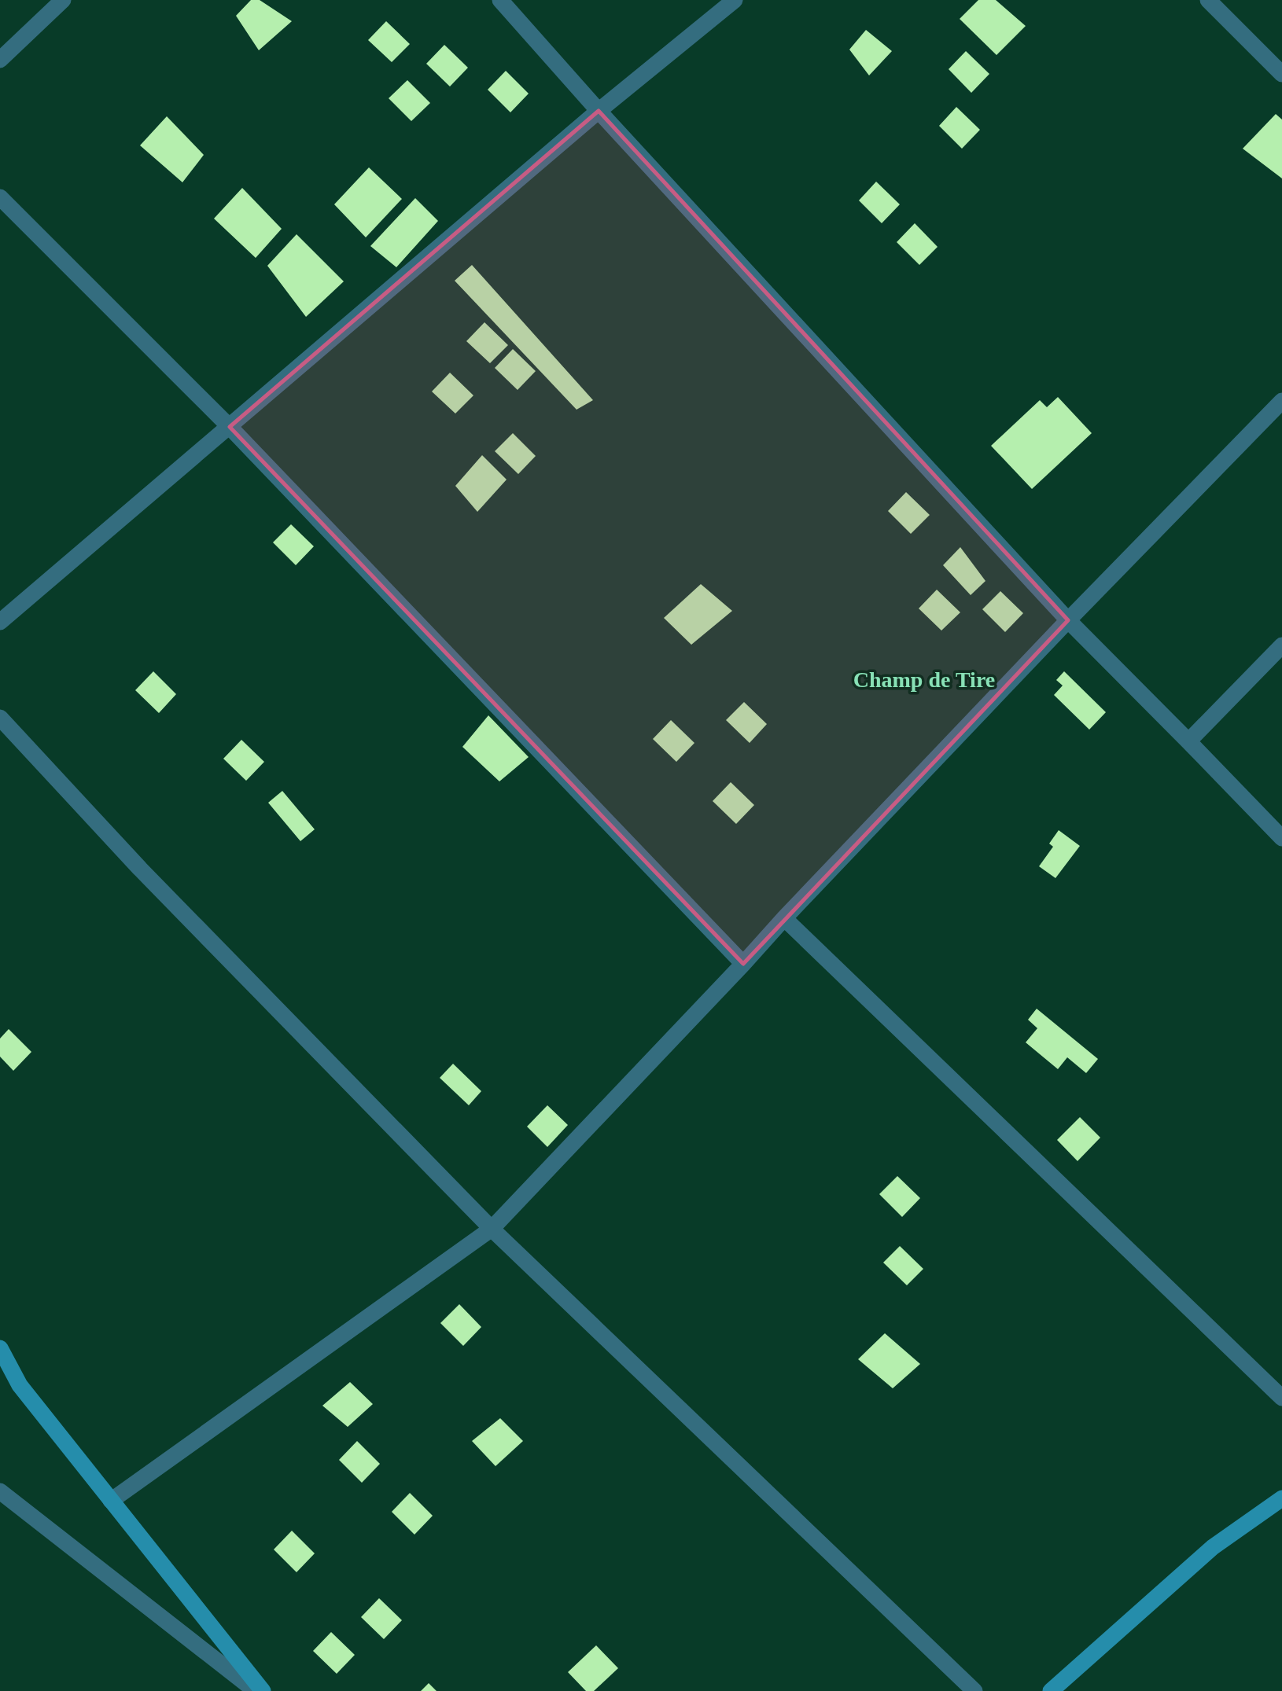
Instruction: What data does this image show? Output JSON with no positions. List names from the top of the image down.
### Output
{
  "districts": ["Champ de Tire"]
}
